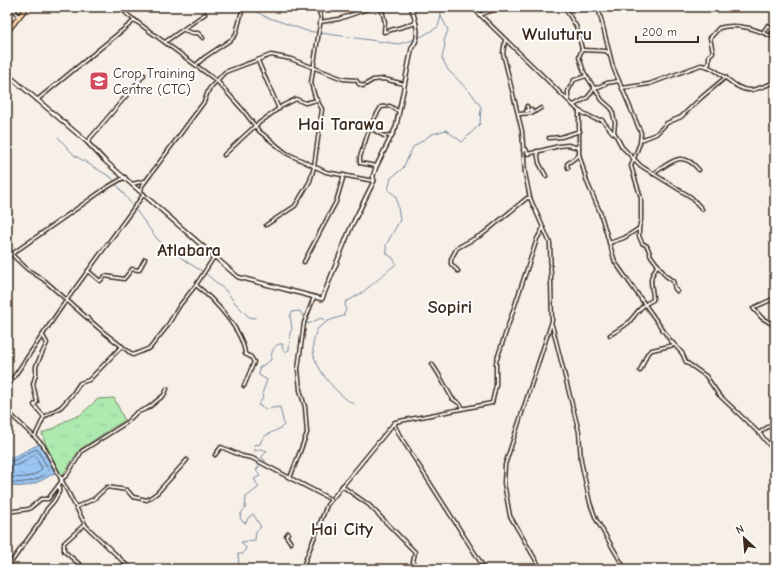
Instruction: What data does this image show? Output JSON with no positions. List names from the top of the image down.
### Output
{
  "districts": [
    "Wuluturu",
    "Hai Tarawa",
    "Atlabara",
    "Sopiri",
    "Hai City"
  ],
  "places": {
    "school or university": ["Crop Training Centre (CTC)"]
  },
  "scale_bar": "200 m",
  "north": "top left"
}
